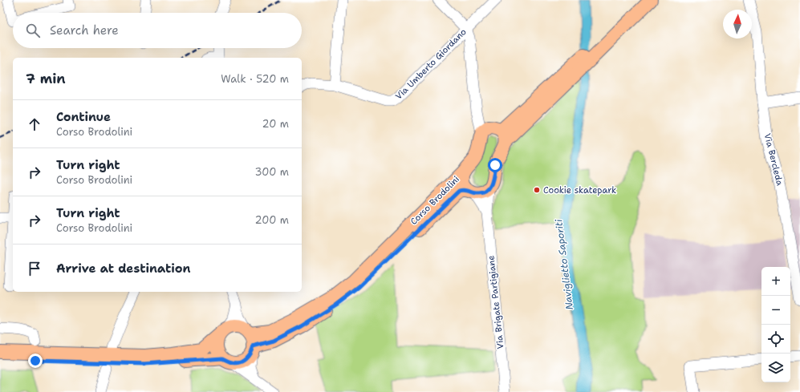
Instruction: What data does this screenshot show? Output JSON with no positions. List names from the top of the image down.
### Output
{
  "streets": {
    "main road": ["Corso Brodolini"],
    "street": ["Via Umberto Giordano", "Via Bercleda", "Via Brigate Partigiane"]
  },
  "crossings": [
    ["Corso Brodolini", "Via Brigate Partigiane"]
  ],
  "water": ["Naviglietto Saporiti"],
  "places": ["Cookie skatepark"],
  "north": "top",
  "page": {
    "search": "Search here",
    "heading": ["7 min", "Walk · 520 m"],
    "list": [
      ["Continue", "Corso Brodolini", "20 m"],
      ["Turn right", "Corso Brodolini", "300 m"],
      ["Turn right", "Corso Brodolini", "200 m"],
      "Arrive at destination"
    ],
    "map_buttons": ["+", "−"]
  }
}
